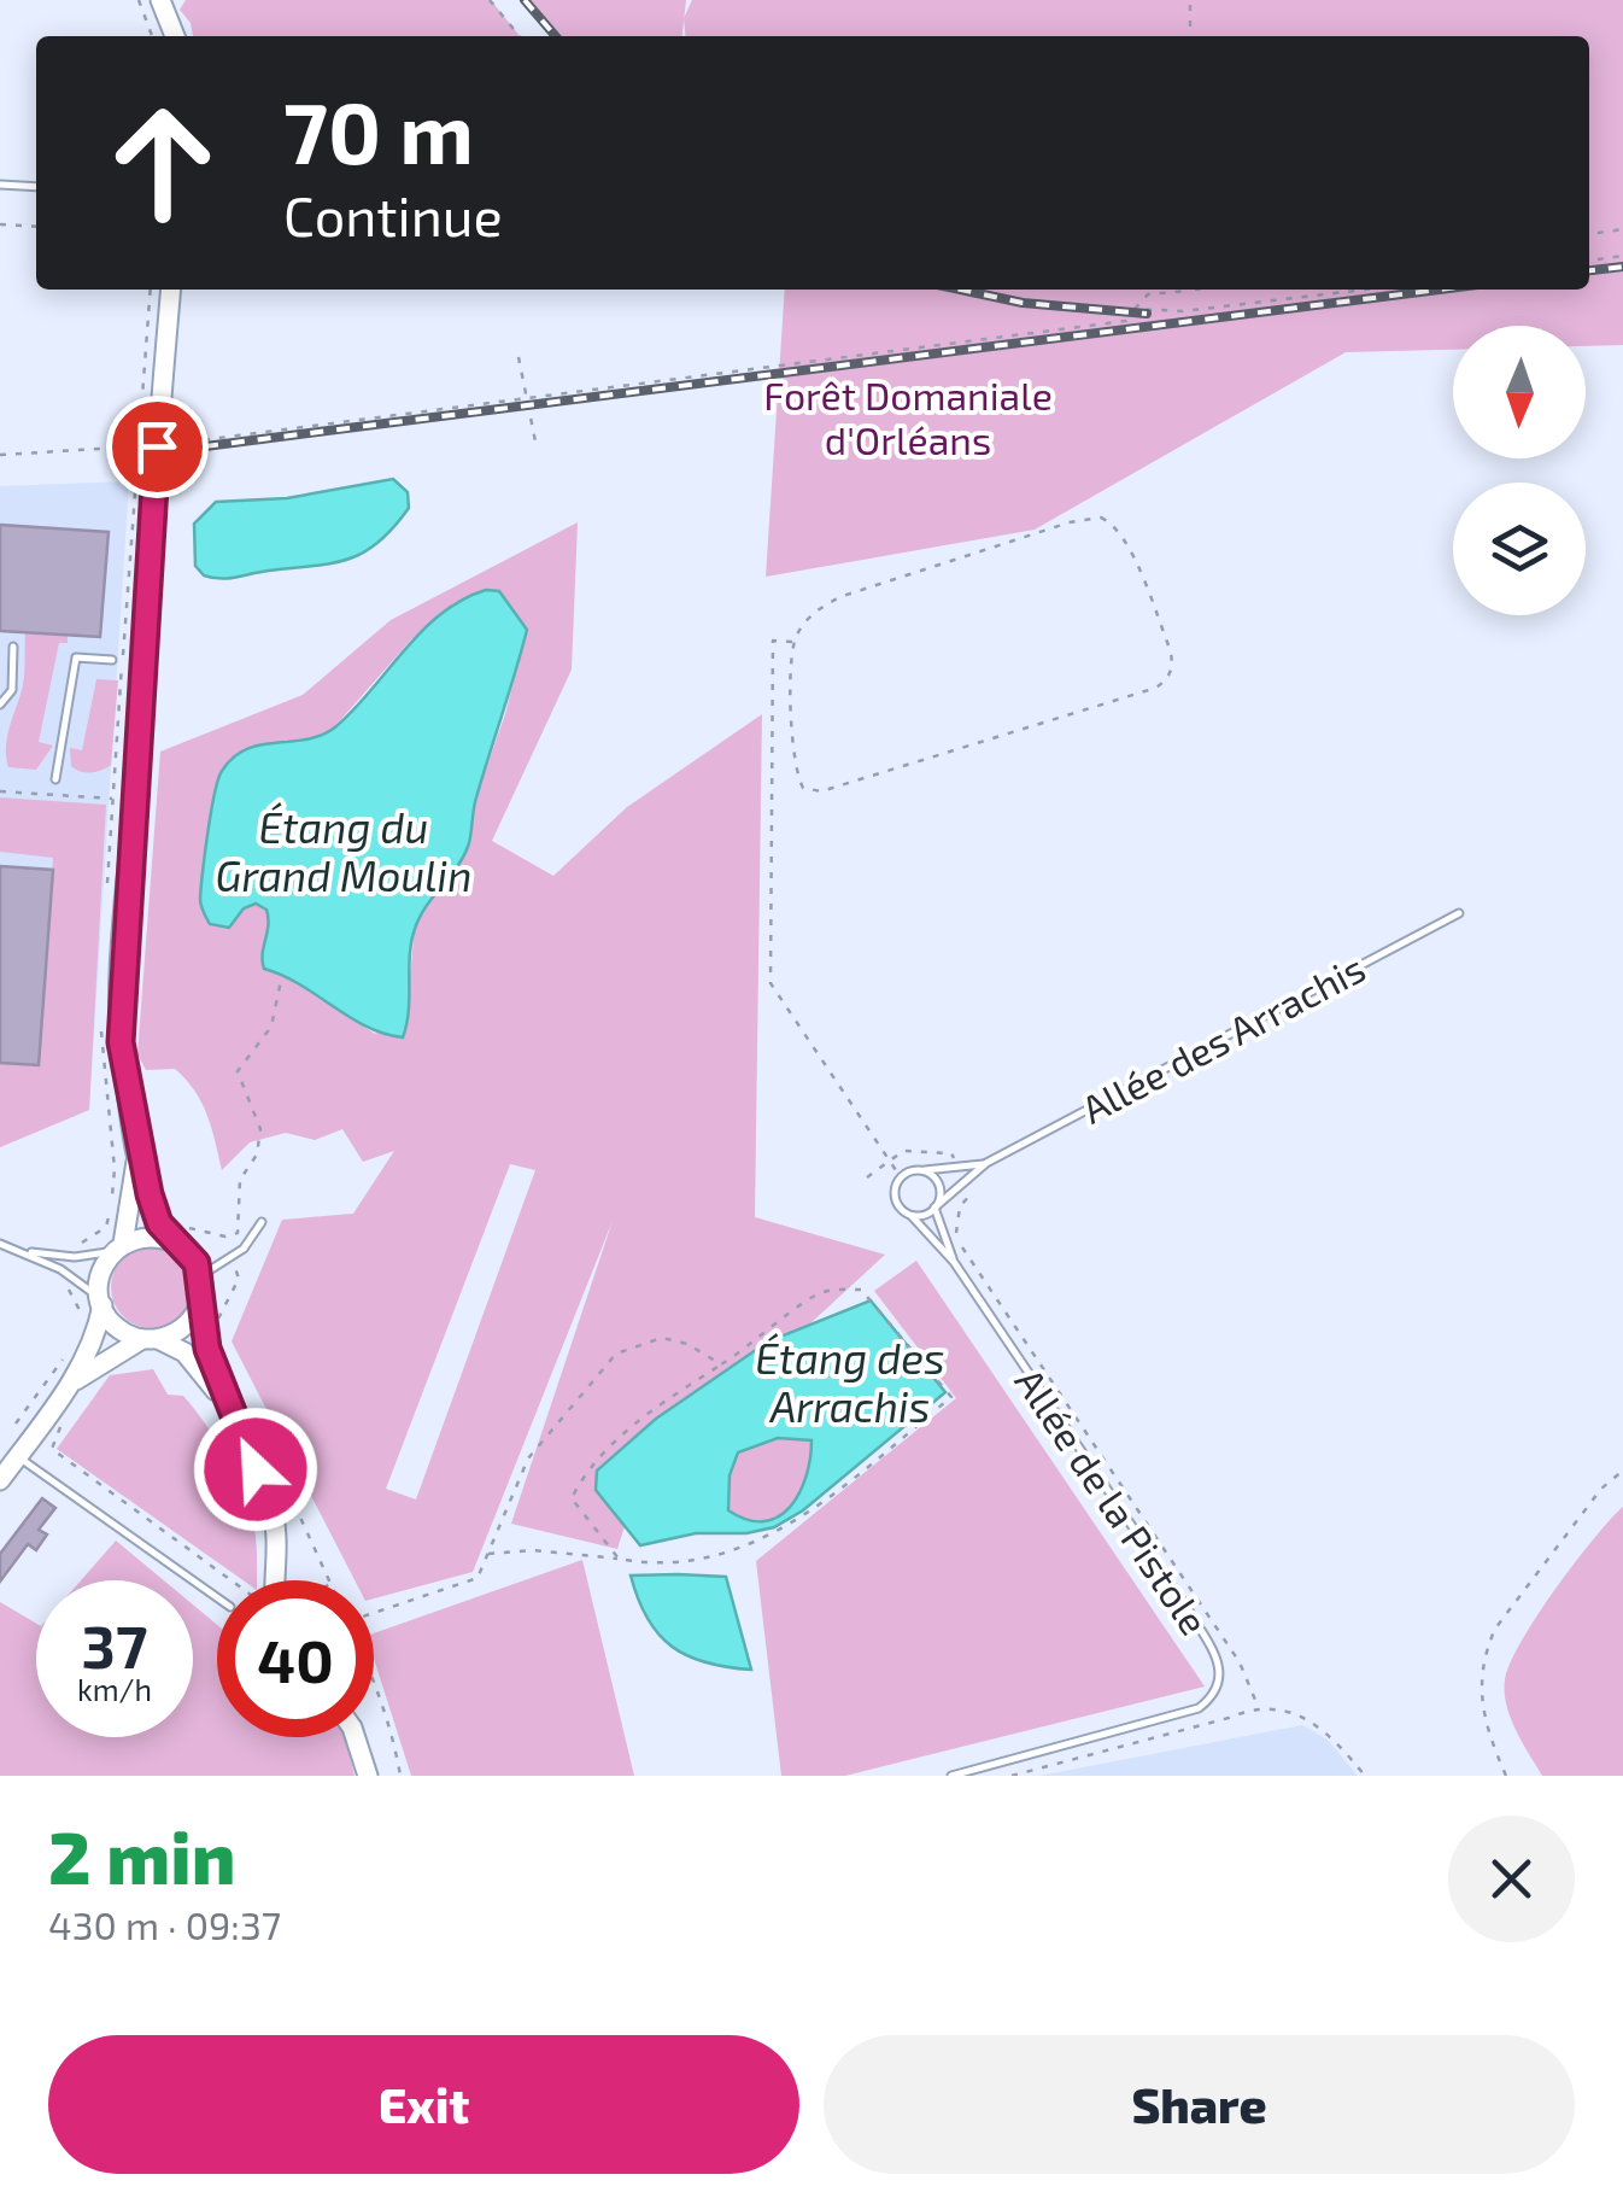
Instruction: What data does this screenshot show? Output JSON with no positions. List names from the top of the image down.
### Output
{
  "streets": {
    "lane": ["Allée des Arrachis", "Allée de la Pistole"]
  },
  "water": ["Étang du Grand Moulin", "Étang des Arrachis"],
  "parks": ["Forêt Domaniale d'Orléans"],
  "north": "bottom",
  "page": {
    "turn": ["70 m", "Continue"],
    "speed": "37 km/h",
    "limit": "40",
    "heading": ["2 min", "430 m · 09:37"],
    "buttons": ["Exit", "Share"]
  }
}
